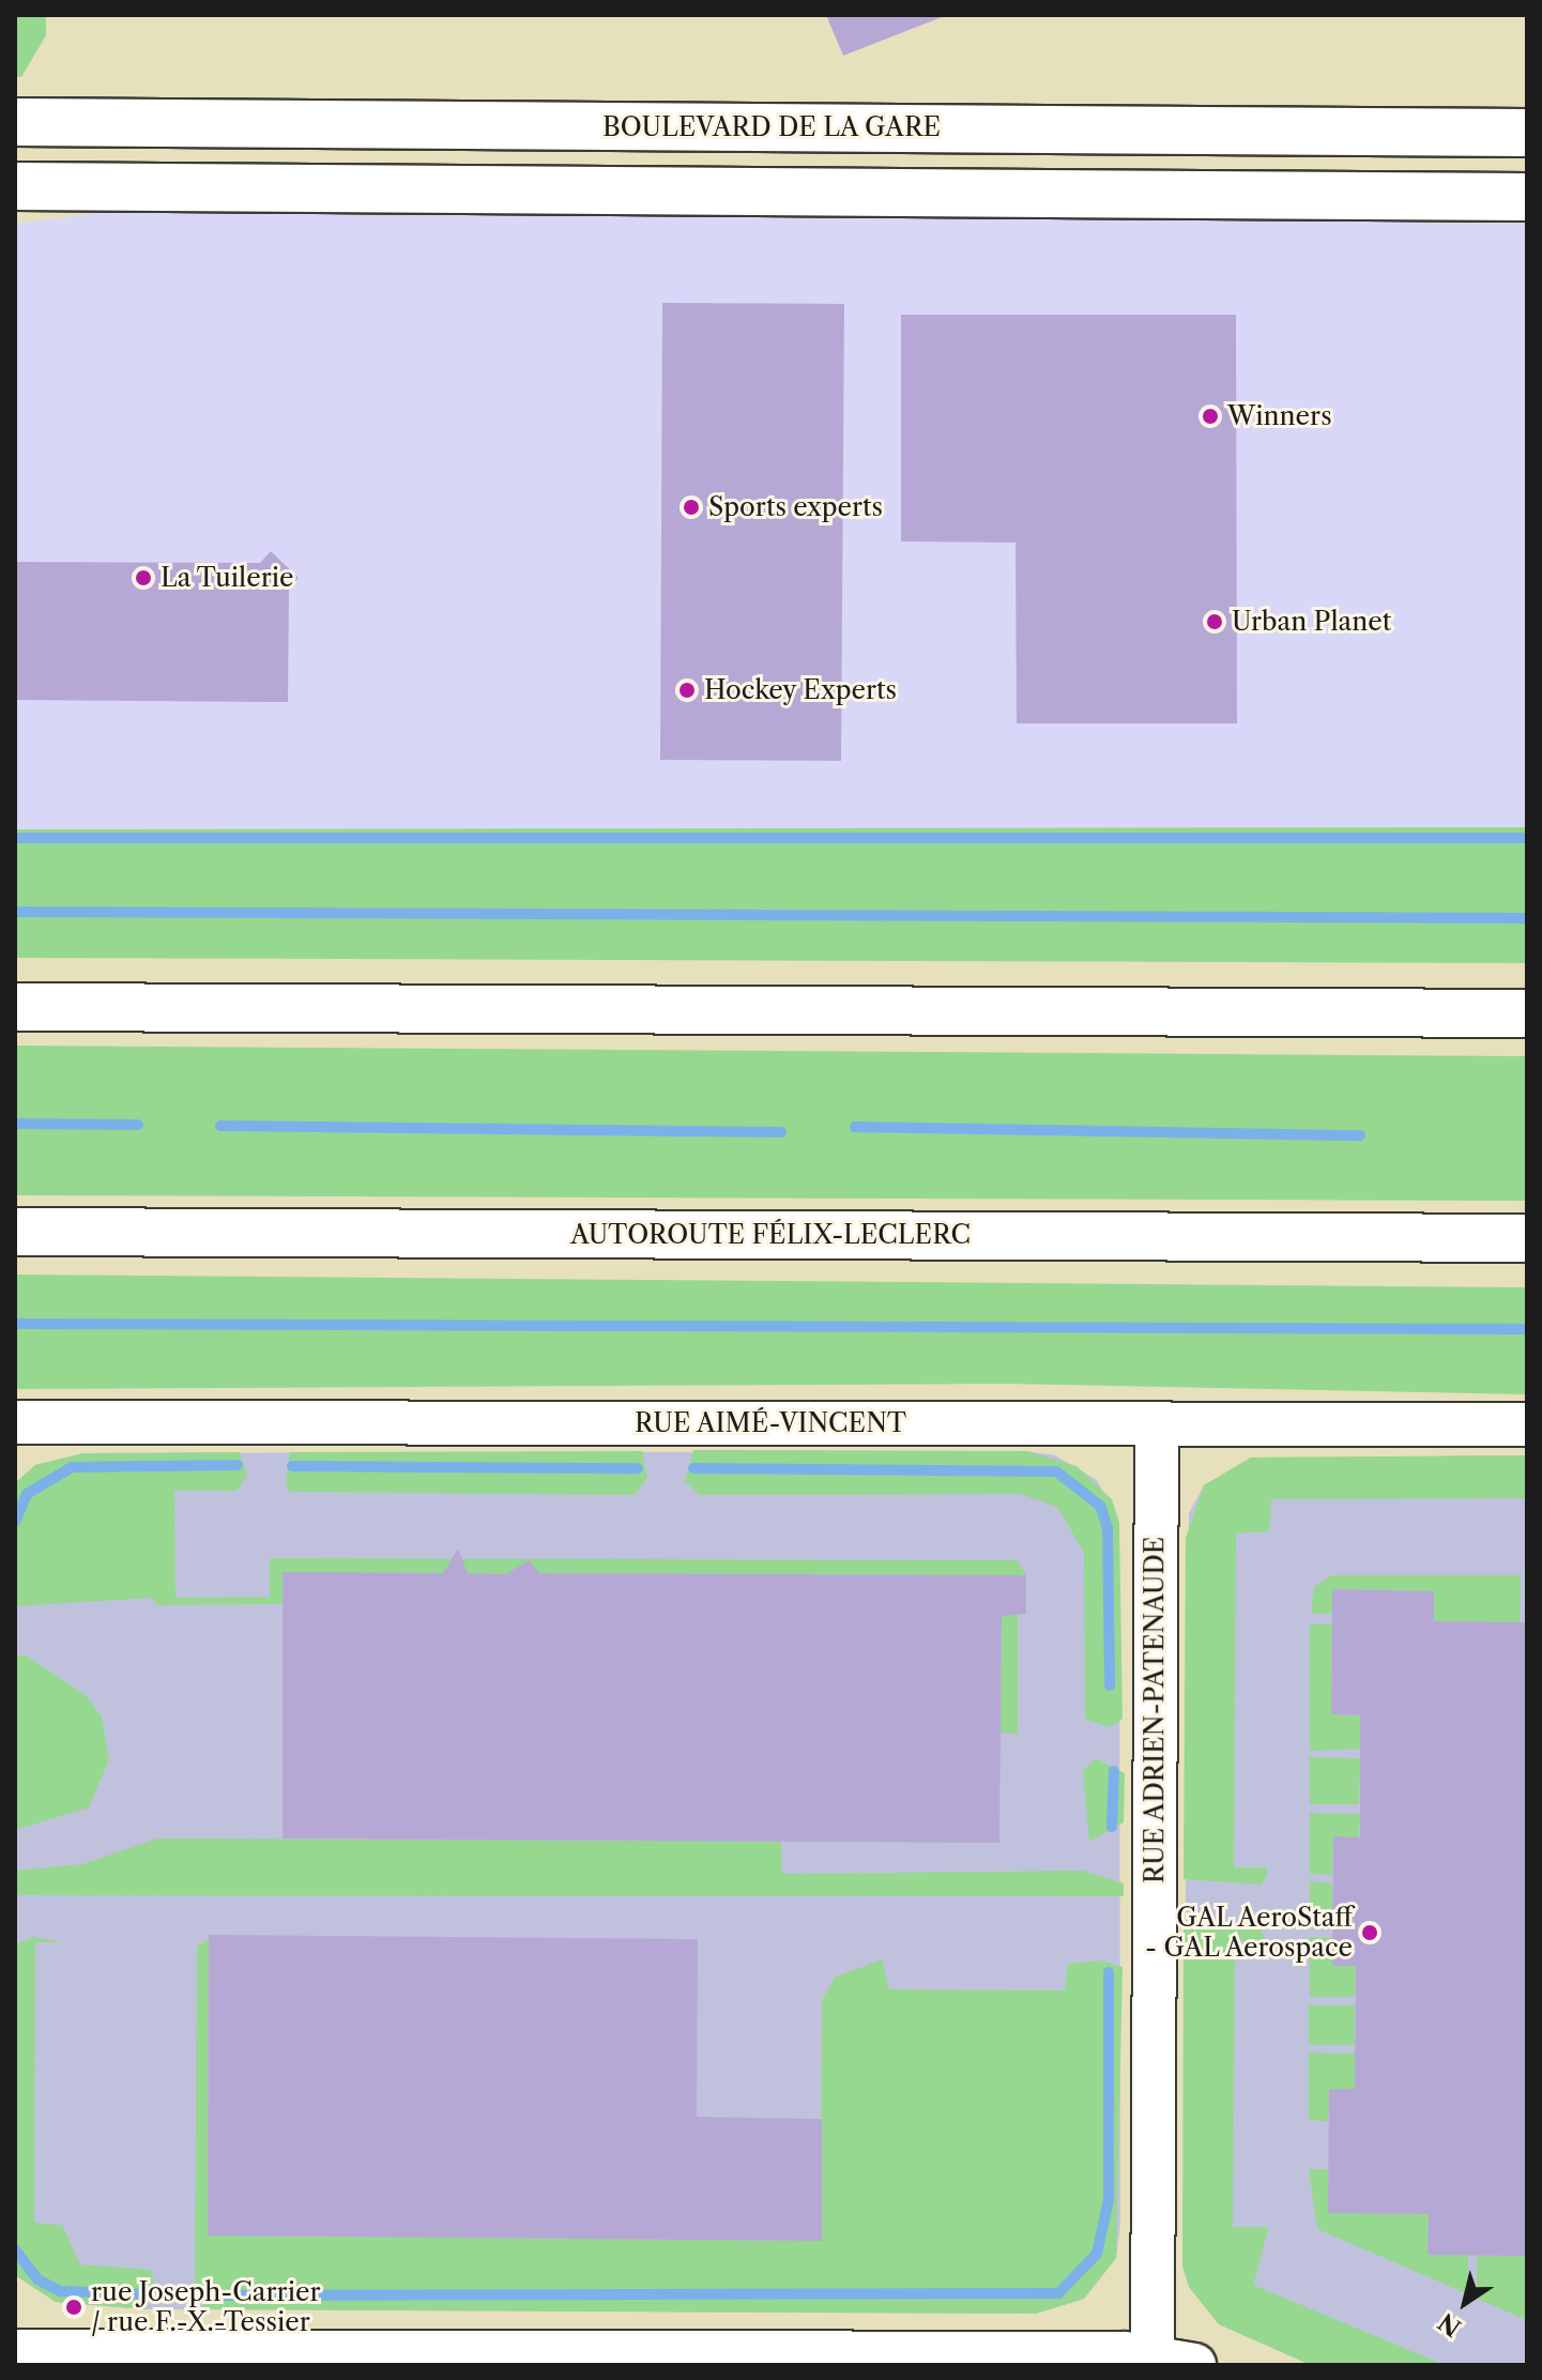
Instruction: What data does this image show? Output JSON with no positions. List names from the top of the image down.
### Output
{
  "streets": {
    "main road": ["BOULEVARD DE LA GARE", "AUTOROUTE FÉLIX-LECLERC"],
    "street": ["RUE AIMÉ-VINCENT", "RUE ADRIEN-PATENAUDE"]
  },
  "crossings": [
    ["RUE AIMÉ-VINCENT", "RUE ADRIEN-PATENAUDE"]
  ],
  "places": [
    "Winners",
    "Sports experts",
    "La Tuilerie",
    "Urban Planet",
    "Hockey Experts",
    "GAL AeroStaff - GAL Aerospace",
    "rue Joseph-Carrier / rue F.-X.-Tessier"
  ],
  "north": "bottom left"
}
